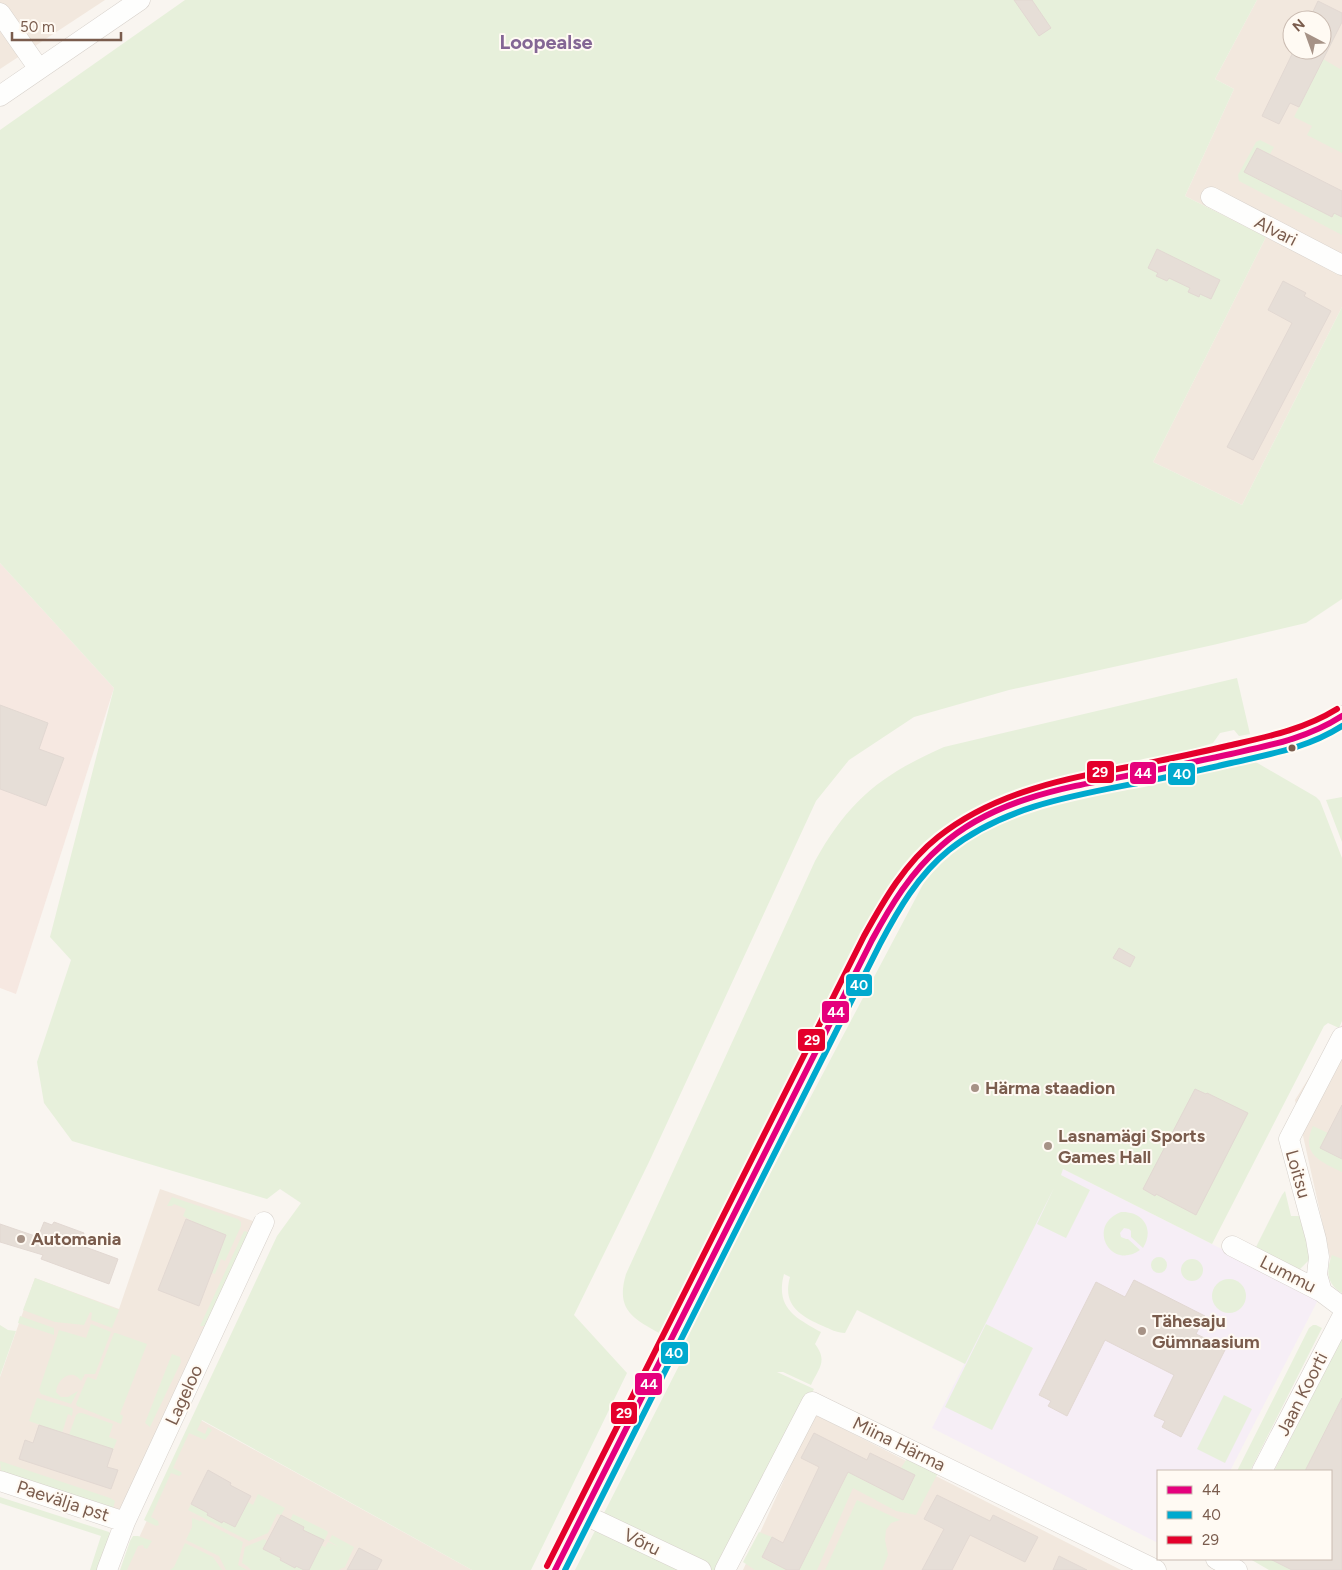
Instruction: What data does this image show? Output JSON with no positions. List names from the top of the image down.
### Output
{
  "streets": {
    "street": [
      "Alvari",
      "Loitsu",
      "Lummu",
      "Jaan Koorti",
      "Lageloo",
      "Miina Härma",
      "Paevälja pst",
      "Võru"
    ]
  },
  "crossings": [
    ["Loitsu", "Lummu"],
    ["Lageloo", "Paevälja pst"]
  ],
  "districts": ["Loopealse"],
  "places": [
    "Härma staadion",
    "Lasnamägi Sports Games Hall",
    "Automania",
    "Tähesaju Gümnaasium"
  ],
  "lines": ["transit line 29", "transit line 44", "transit line 40"],
  "legend": ["44", "40", "29"],
  "scale_bar": "50 m",
  "north": "top left"
}
